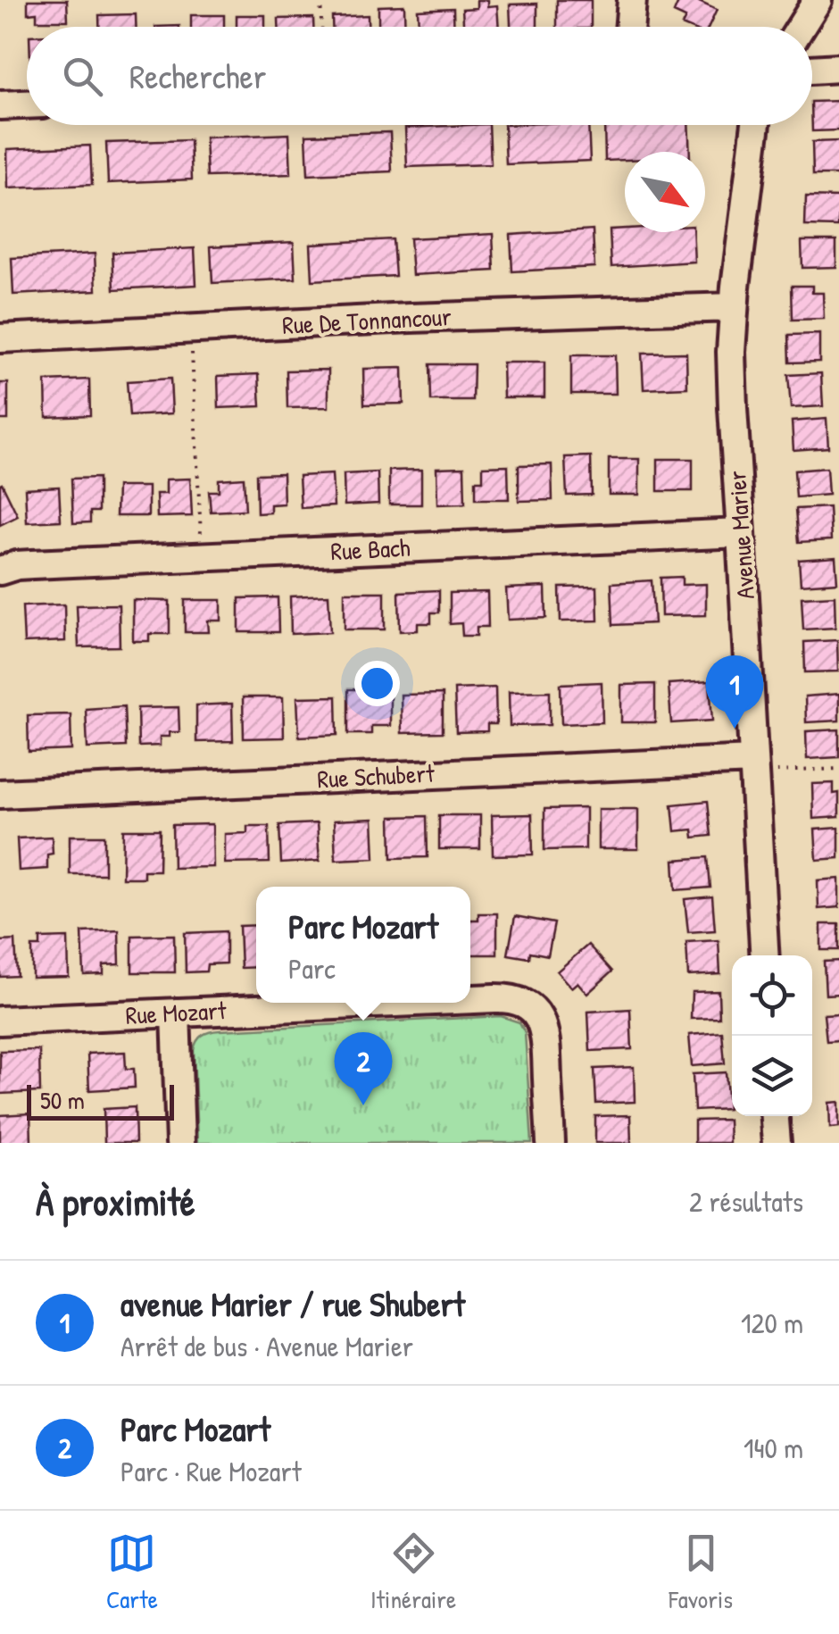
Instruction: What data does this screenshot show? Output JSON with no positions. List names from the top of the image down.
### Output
{
  "streets": {
    "street": [
      "Rue De Tonnancour",
      "Avenue Marier",
      "Rue Bach",
      "Rue Schubert",
      "Rue Mozart"
    ]
  },
  "crossings": [
    ["Rue De Tonnancour", "Avenue Marier"],
    ["Avenue Marier", "Rue Bach"],
    ["Avenue Marier", "Rue Schubert"]
  ],
  "scale_bar": "50 m",
  "north": "bottom right",
  "page": {
    "search": "Rechercher",
    "pins": ["1", "2"],
    "popup": ["Parc Mozart", "Parc"],
    "scale": "50 m",
    "heading": ["À proximité", "2 résultats"],
    "list": [
      {
        "mark": "1",
        "name": "avenue Marier / rue Shubert",
        "note": "Arrêt de bus · Avenue Marier",
        "value": "120 m"
      },
      {
        "mark": "2",
        "name": "Parc Mozart",
        "note": "Parc · Rue Mozart",
        "value": "140 m"
      }
    ],
    "nav": ["Carte", "Itinéraire", "Favoris"]
  }
}
